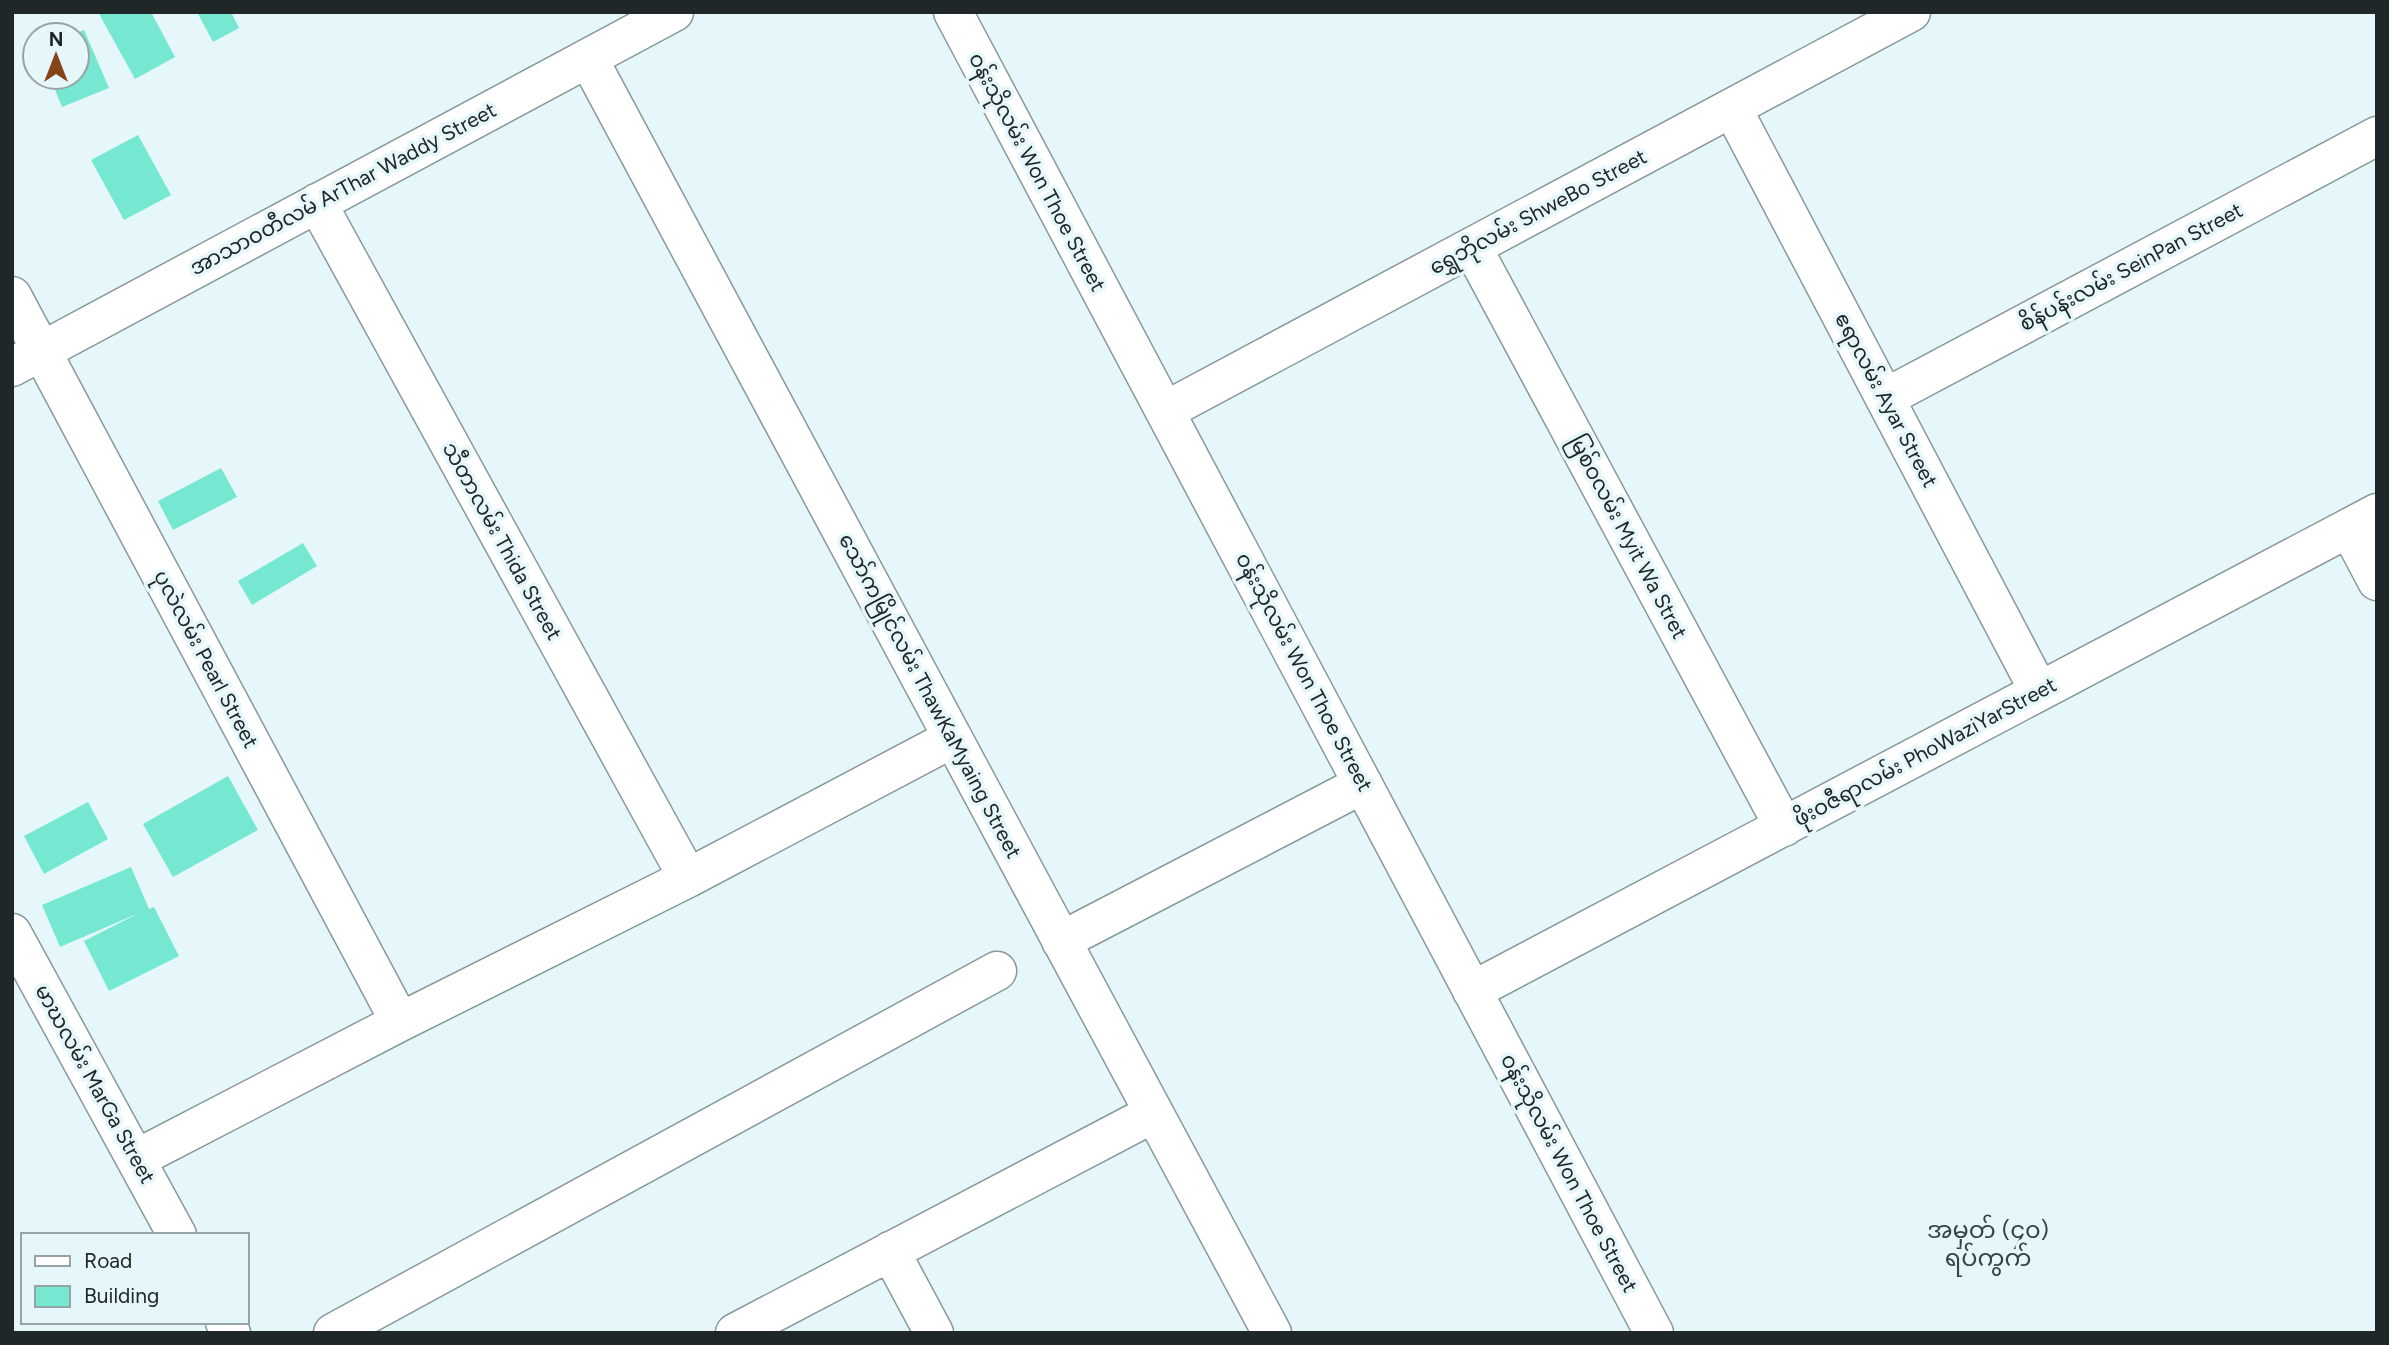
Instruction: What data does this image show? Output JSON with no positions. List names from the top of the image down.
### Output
{
  "streets": {
    "street": [
      "ဝန်းသိုလမ်း Won Thoe Street",
      "အာသာဝတီလမ် ArThar Waddy Street",
      "ရွှေဘိုလမ်း ShweBo Street",
      "စိန်ပန်းလမ်း SeinPan Street",
      "ဧရာလမ်း Ayar Street",
      "မြစ်ဝလမ်း Myit Wa Stret",
      "သီတာလမ်း Thida Street",
      "ပုလဲလမ်း Pearl Street",
      "သော်ကမြိုင်လမ်း ThawKaMyaing Street",
      "ဖိုးဝဇီရာလမ်း PhoWaziYarStreet",
      "မာဃလမ်း MarGa Street"
    ]
  },
  "crossings": [
    ["ဝန်းသိုလမ်း Won Thoe Street", "ရွှေဘိုလမ်း ShweBo Street"],
    ["ဝန်းသိုလမ်း Won Thoe Street", "ဖိုးဝဇီရာလမ်း PhoWaziYarStreet"],
    ["အာသာဝတီလမ် ArThar Waddy Street", "သီတာလမ်း Thida Street"],
    ["အာသာဝတီလမ် ArThar Waddy Street", "ပုလဲလမ်း Pearl Street"],
    ["အာသာဝတီလမ် ArThar Waddy Street", "သော်ကမြိုင်လမ်း ThawKaMyaing Street"],
    ["ရွှေဘိုလမ်း ShweBo Street", "ဧရာလမ်း Ayar Street"],
    ["ရွှေဘိုလမ်း ShweBo Street", "မြစ်ဝလမ်း Myit Wa Stret"],
    ["စိန်ပန်းလမ်း SeinPan Street", "ဧရာလမ်း Ayar Street"],
    ["ဧရာလမ်း Ayar Street", "ဖိုးဝဇီရာလမ်း PhoWaziYarStreet"],
    ["မြစ်ဝလမ်း Myit Wa Stret", "ဖိုးဝဇီရာလမ်း PhoWaziYarStreet"]
  ],
  "districts": ["အမှတ် (၄၀) ရပ်ကွက်"],
  "legend": ["Road", "Building"],
  "north": "top"
}
